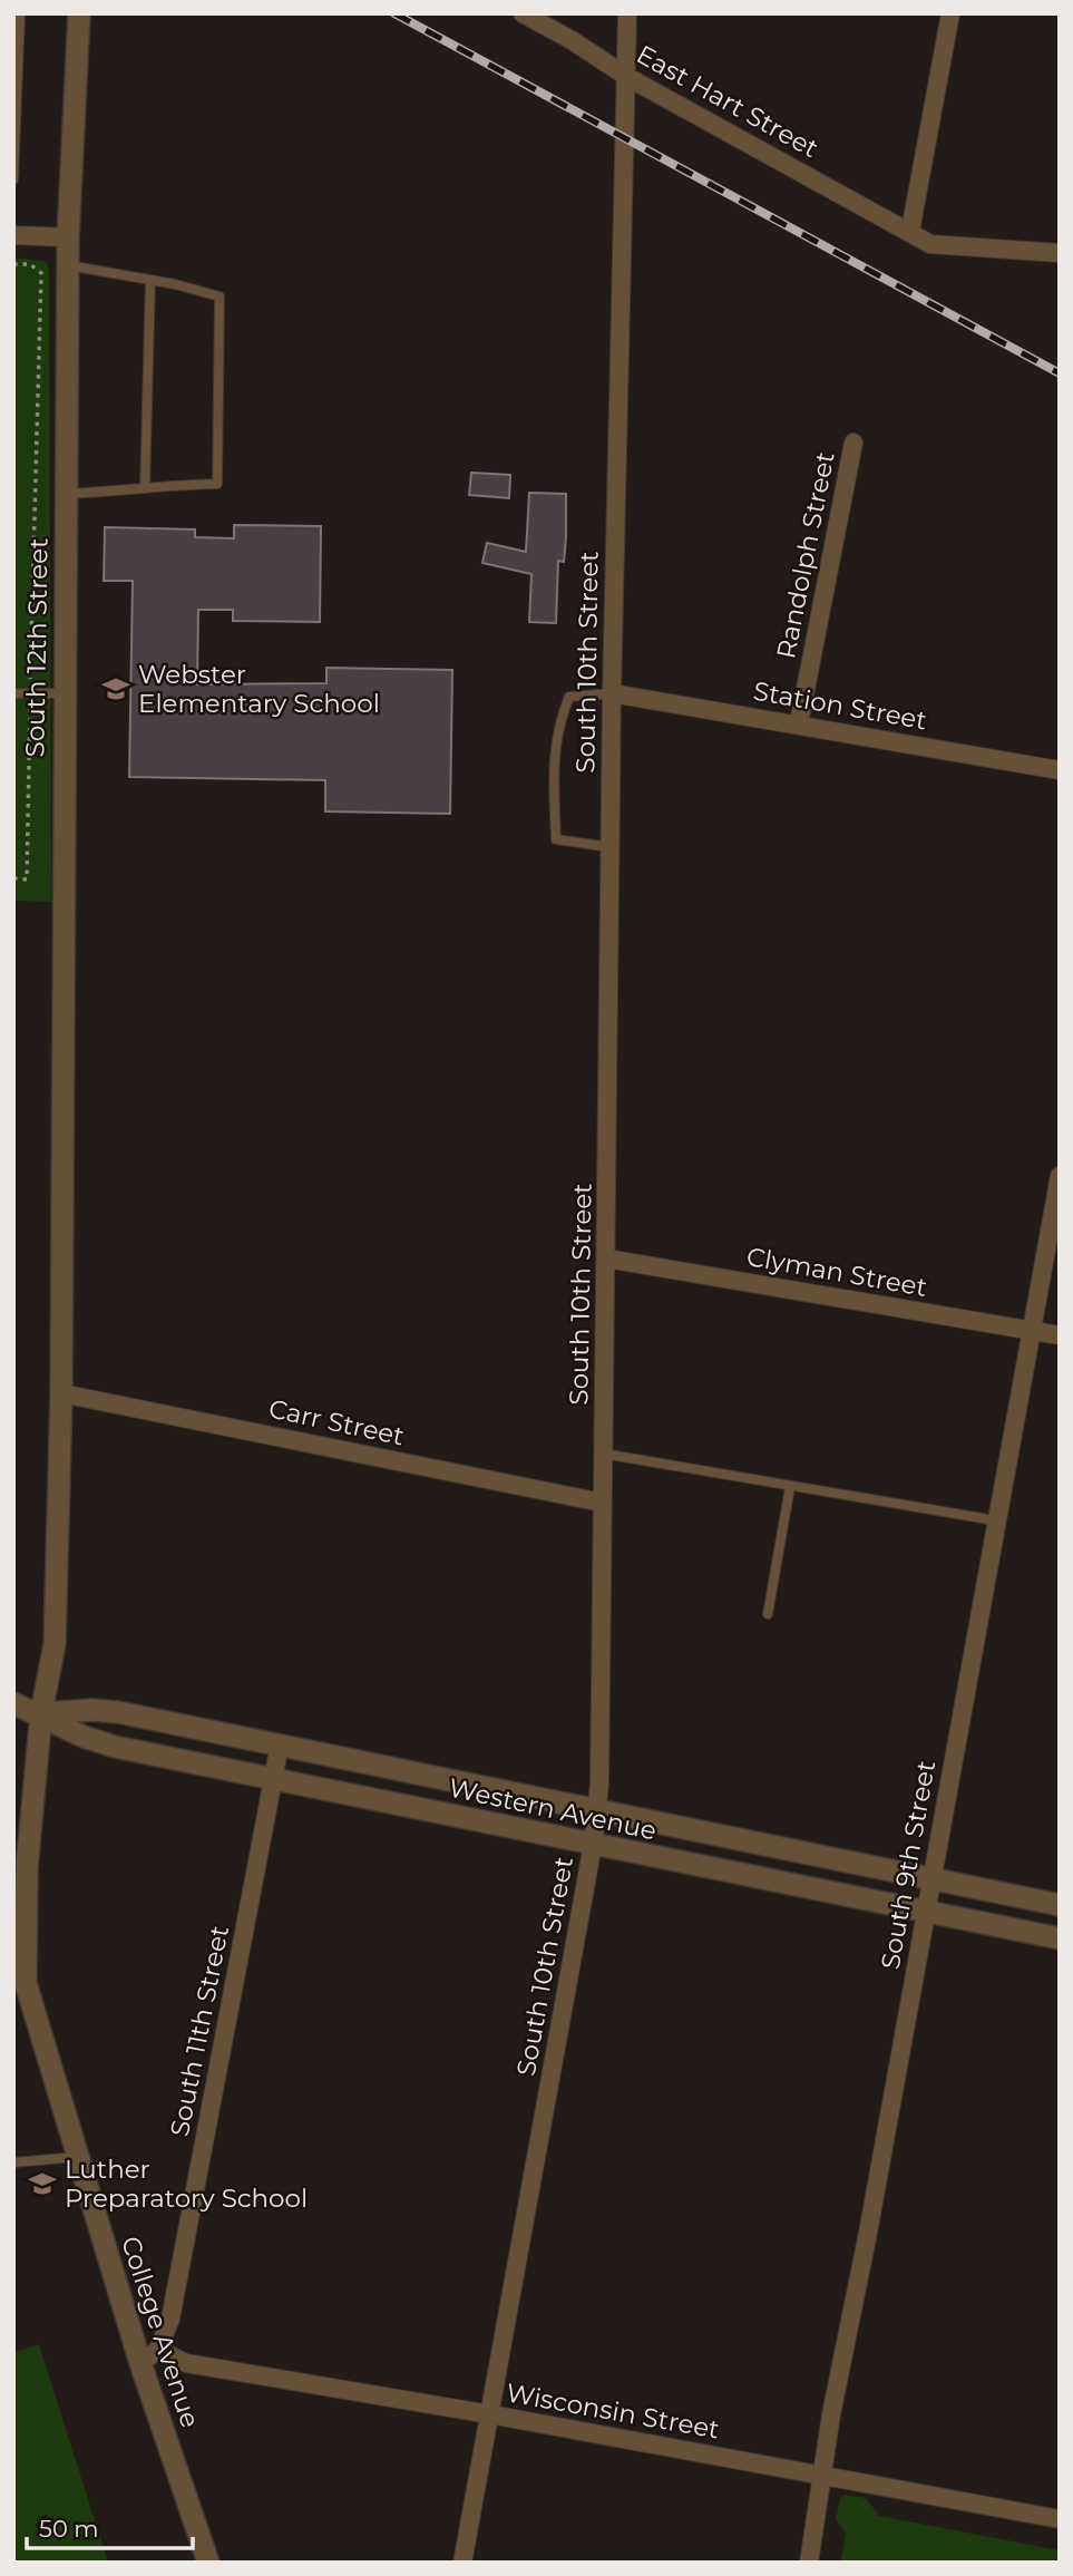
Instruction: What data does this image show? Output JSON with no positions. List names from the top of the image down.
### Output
{
  "streets": {
    "street": [
      "East Hart Street",
      "Randolph Street",
      "South 12th Street",
      "South 10th Street",
      "Station Street",
      "Clyman Street",
      "Carr Street",
      "Western Avenue",
      "South 9th Street",
      "South 11th Street",
      "College Avenue",
      "Wisconsin Street"
    ]
  },
  "crossings": [
    ["East Hart Street", "South 10th Street"],
    ["Randolph Street", "Station Street"],
    ["South 12th Street", "Carr Street"],
    ["South 12th Street", "Western Avenue"],
    ["South 12th Street", "College Avenue"],
    ["South 10th Street", "Station Street"],
    ["South 10th Street", "Clyman Street"],
    ["South 10th Street", "Carr Street"],
    ["South 10th Street", "Western Avenue"],
    ["South 10th Street", "Wisconsin Street"],
    ["Clyman Street", "South 9th Street"],
    ["Western Avenue", "South 9th Street"],
    ["Western Avenue", "South 11th Street"],
    ["South 9th Street", "Wisconsin Street"],
    ["South 11th Street", "College Avenue"],
    ["South 11th Street", "Wisconsin Street"],
    ["College Avenue", "Wisconsin Street"]
  ],
  "places": {
    "school or university": ["Webster Elementary School", "Luther Preparatory School"]
  },
  "scale_bar": "50 m"
}
